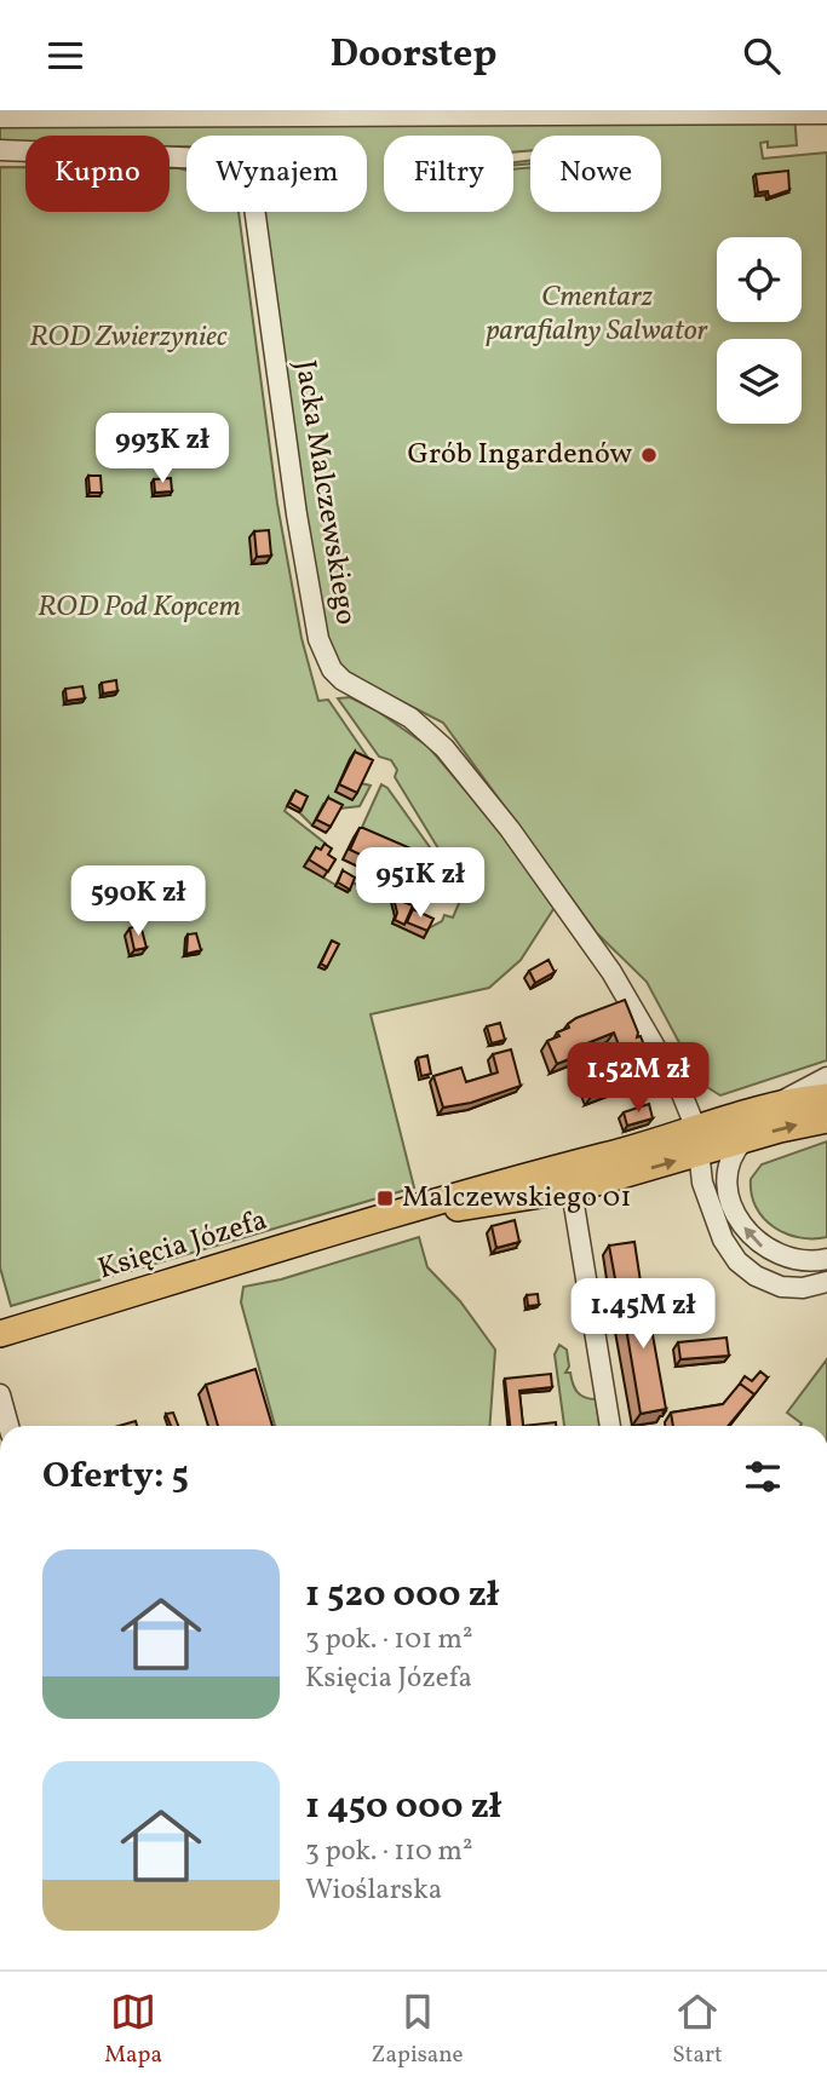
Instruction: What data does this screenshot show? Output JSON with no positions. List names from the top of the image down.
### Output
{
  "streets": {
    "main road": ["Księcia Józefa"],
    "street": ["Jacka Malczewskiego"]
  },
  "crossings": [
    ["Jacka Malczewskiego", "Księcia Józefa"]
  ],
  "parks": ["Cmentarz parafialny Salwator", "ROD Zwierzyniec", "ROD Pod Kopcem"],
  "places": {
    "other": ["Grób Ingardenów"],
    "transit": ["Malczewskiego 01"]
  },
  "page": {
    "header": "Doorstep",
    "chip": [
      "Kupno",
      "Wynajem",
      "Filtry",
      "Nowe"
    ],
    "price": [
      "993K zł",
      "951K zł",
      "590K zł",
      "1.52M zł",
      "1.45M zł"
    ],
    "heading": "Oferty: 5",
    "list": [
      {
        "name": "1 520 000 zł",
        "note": "3 pok. · 101 m² · Księcia Józefa"
      },
      {
        "name": "1 450 000 zł",
        "note": "3 pok. · 110 m² · Wioślarska"
      }
    ],
    "tabs": ["Mapa", "Zapisane", "Start"]
  }
}
